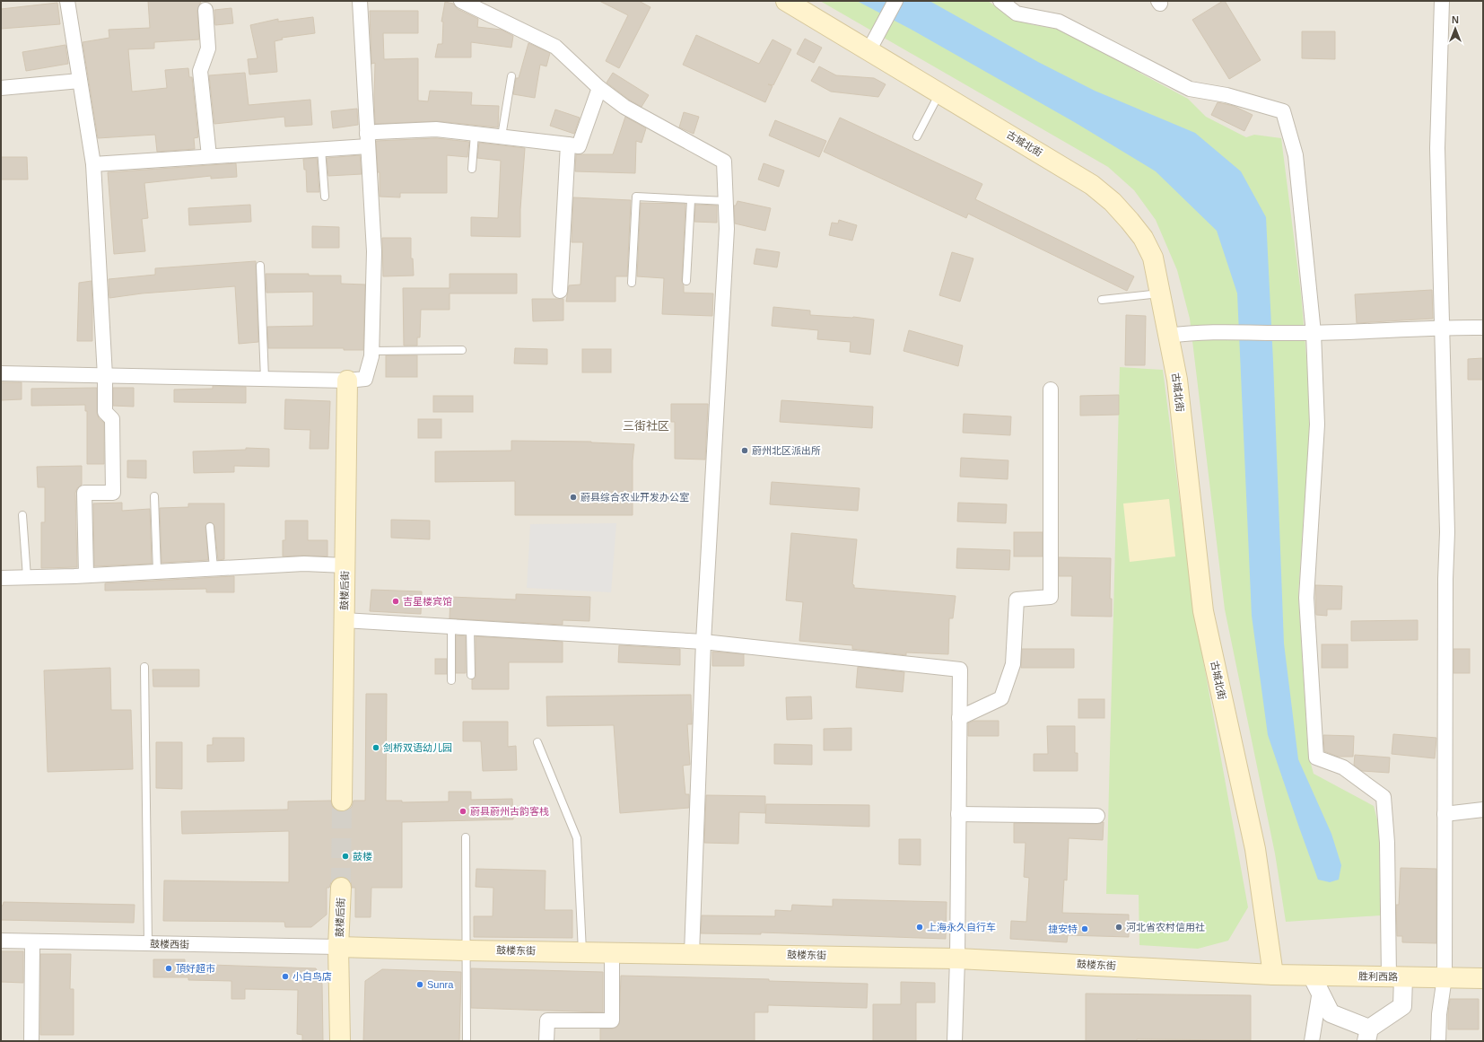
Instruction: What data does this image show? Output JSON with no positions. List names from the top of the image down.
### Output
{
  "streets": {
    "main road": [
      "古城北街",
      "鼓楼后街",
      "鼓楼东街",
      "胜利西路"
    ],
    "street": ["鼓楼西街"]
  },
  "crossings": [
    ["古城北街", "鼓楼东街"],
    ["古城北街", "胜利西路"],
    ["鼓楼后街", "鼓楼西街"],
    ["鼓楼后街", "鼓楼东街"],
    ["鼓楼西街", "鼓楼东街"],
    ["鼓楼东街", "胜利西路"]
  ],
  "districts": ["三街社区"],
  "places": [
    "蔚州北区派出所",
    "蔚县综合农业开发办公室",
    "吉星楼宾馆",
    "剑桥双语幼儿园",
    "蔚县蔚州古韵客栈",
    "鼓楼",
    "上海永久自行车",
    "河北省农村信用社",
    "捷安特",
    "頂好超市",
    "小白鸟店",
    "Sunra"
  ],
  "north": "top"
}
